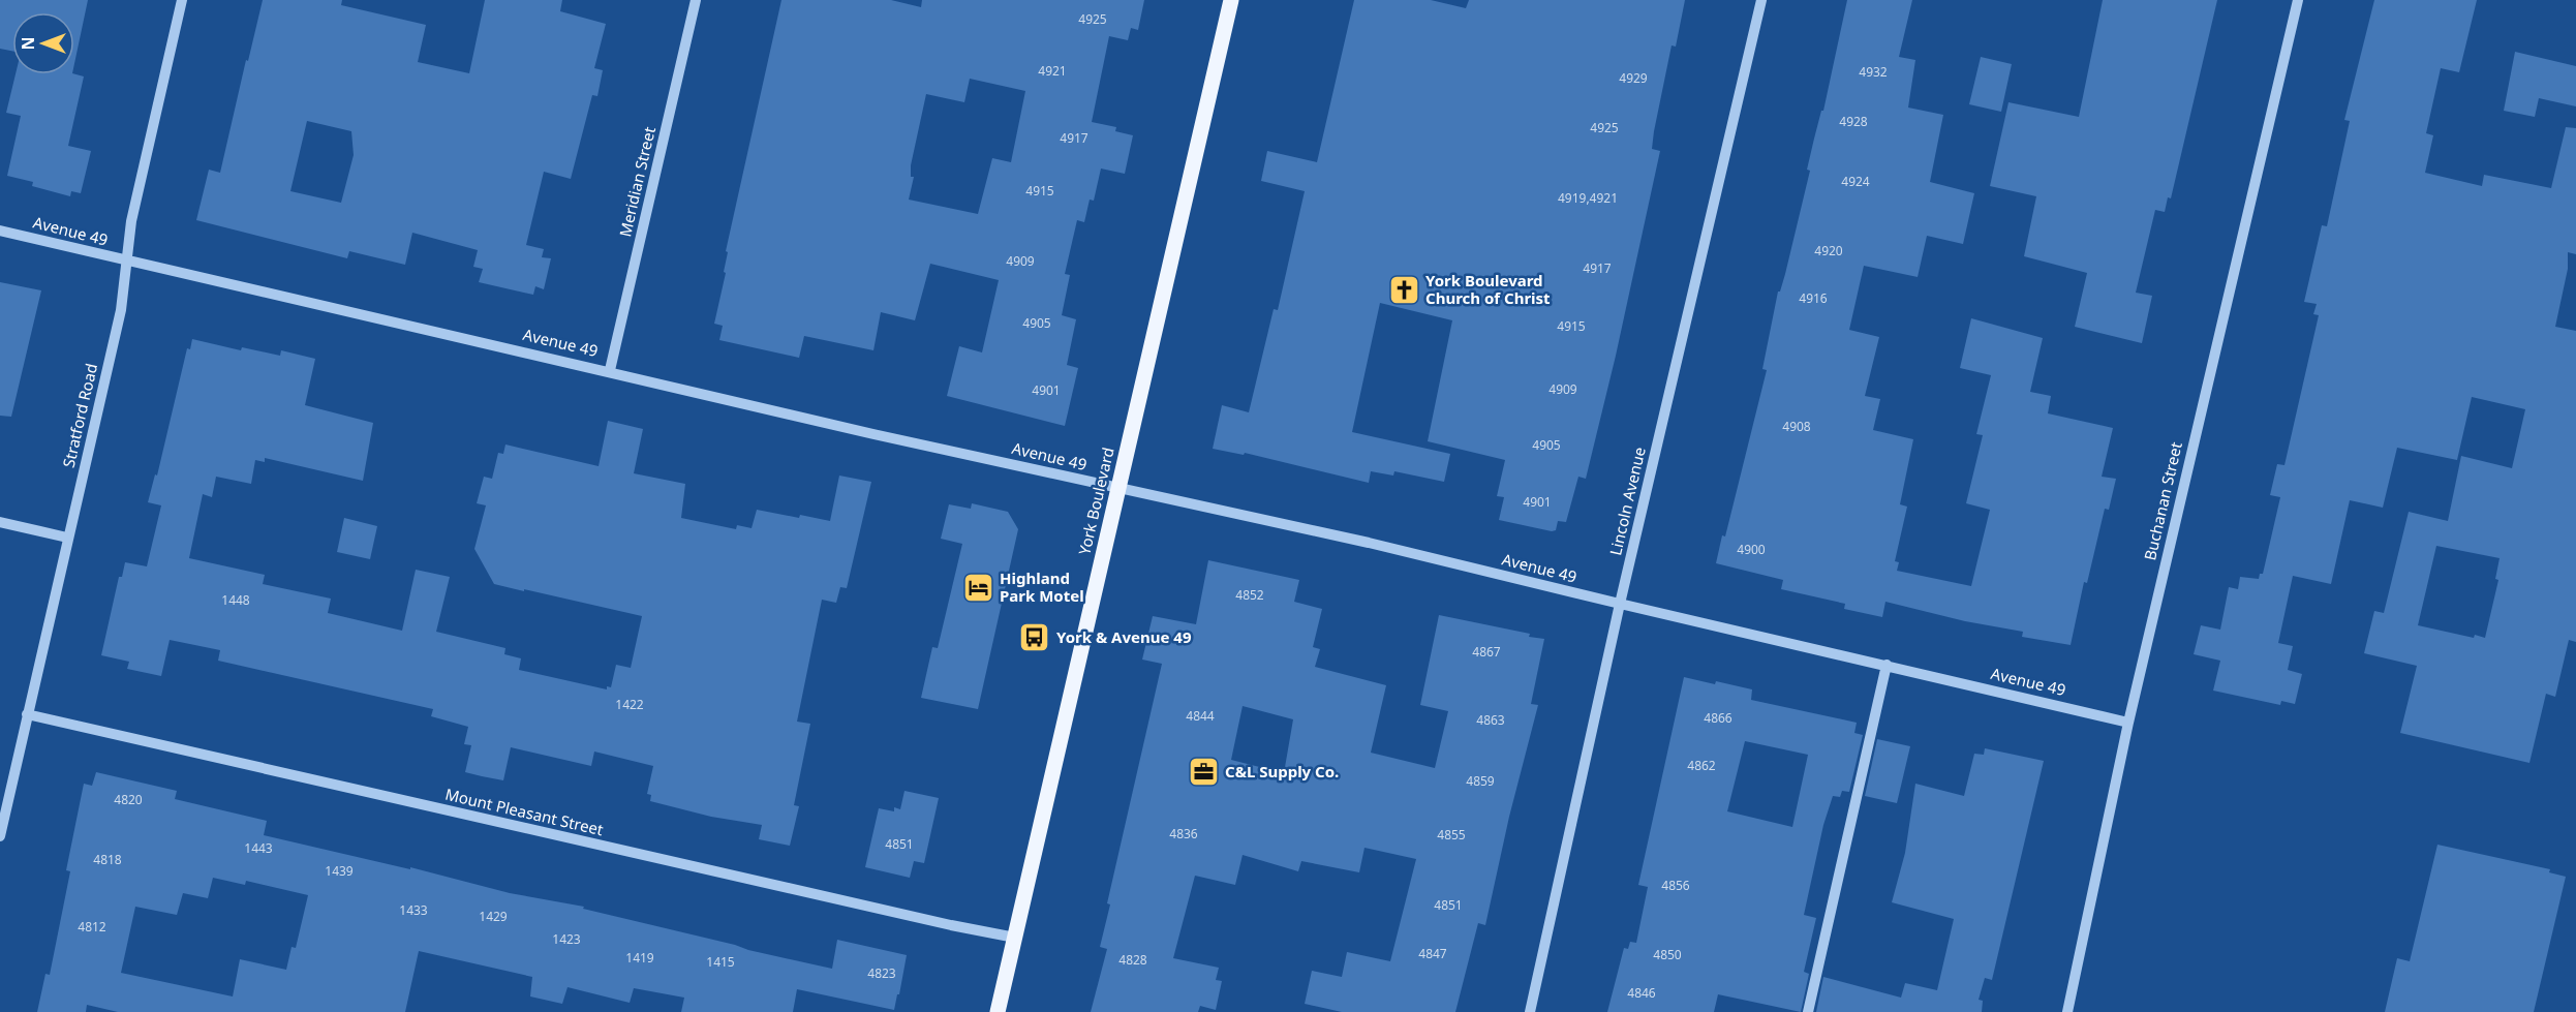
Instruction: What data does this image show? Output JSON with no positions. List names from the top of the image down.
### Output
{
  "streets": {
    "main road": ["York Boulevard"],
    "street": [
      "Meridian Street",
      "Avenue 49",
      "Stratford Road",
      "Lincoln Avenue",
      "Buchanan Street",
      "Mount Pleasant Street"
    ]
  },
  "crossings": [
    ["Meridian Street", "Avenue 49"],
    ["Avenue 49", "Stratford Road"],
    ["Avenue 49", "York Boulevard"],
    ["Avenue 49", "Lincoln Avenue"],
    ["Avenue 49", "Buchanan Street"],
    ["Stratford Road", "Mount Pleasant Street"],
    ["York Boulevard", "Mount Pleasant Street"]
  ],
  "places": {
    "church": ["York Boulevard Church of Christ"],
    "hotel": ["Highland Park Motel"],
    "bus stop": ["York & Avenue 49"],
    "office": ["C&L Supply Co."]
  },
  "house_numbers": [
    "4925",
    "4921",
    "4932",
    "4929",
    "4928",
    "4925",
    "4917",
    "4924",
    "4915",
    "4919,4921",
    "4920",
    "4909",
    "4917",
    "4916",
    "4905",
    "4915",
    "4909",
    "4901",
    "4908",
    "4905",
    "4901",
    "4900",
    "4852",
    "1448",
    "4867",
    "1422",
    "4844",
    "4866",
    "4863",
    "4862",
    "4859",
    "4820",
    "4836",
    "4855",
    "4851",
    "1443",
    "4818",
    "1439",
    "4856",
    "4851",
    "1433",
    "1429",
    "4812",
    "1423",
    "4847",
    "4850",
    "1419",
    "4828",
    "1415",
    "4823",
    "4846"
  ],
  "north": "left"
}
